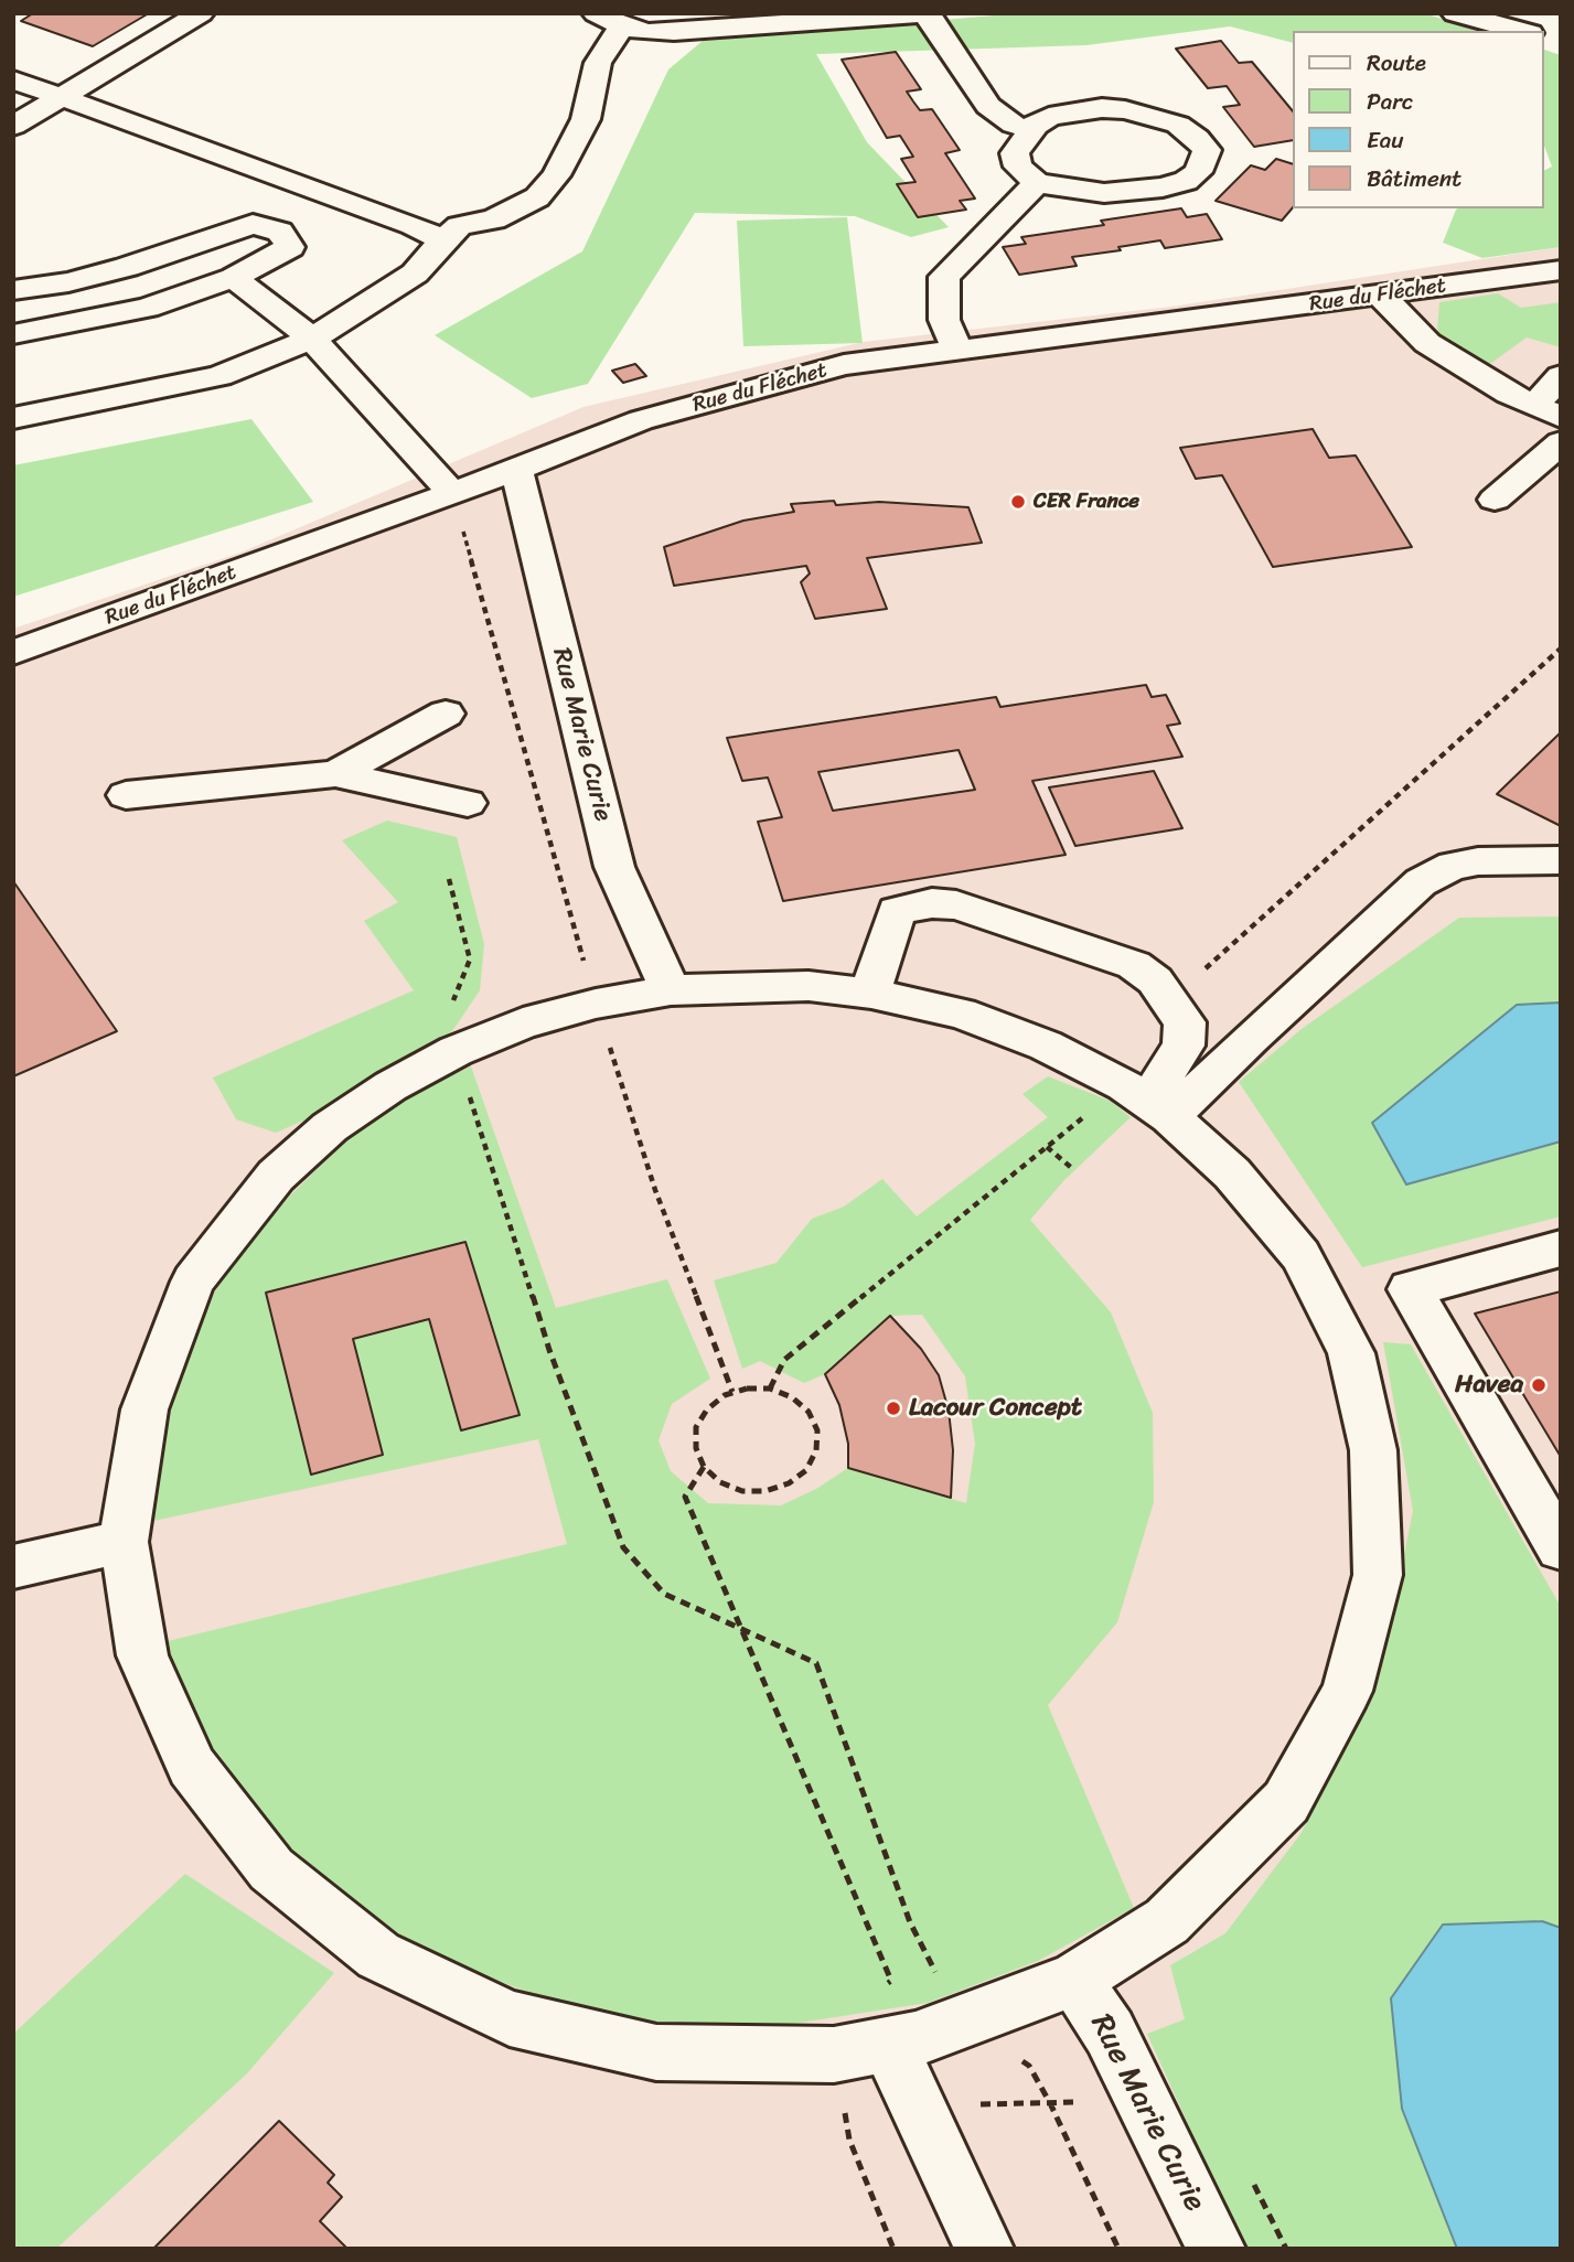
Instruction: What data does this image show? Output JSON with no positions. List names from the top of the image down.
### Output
{
  "streets": {
    "main road": ["Rue du Fléchet", "Rue Marie Curie"]
  },
  "crossings": [
    ["Rue du Fléchet", "Rue Marie Curie"]
  ],
  "places": ["CER France", "Havea", "Lacour Concept"],
  "legend": [
    "Route",
    "Parc",
    "Eau",
    "Bâtiment"
  ]
}
